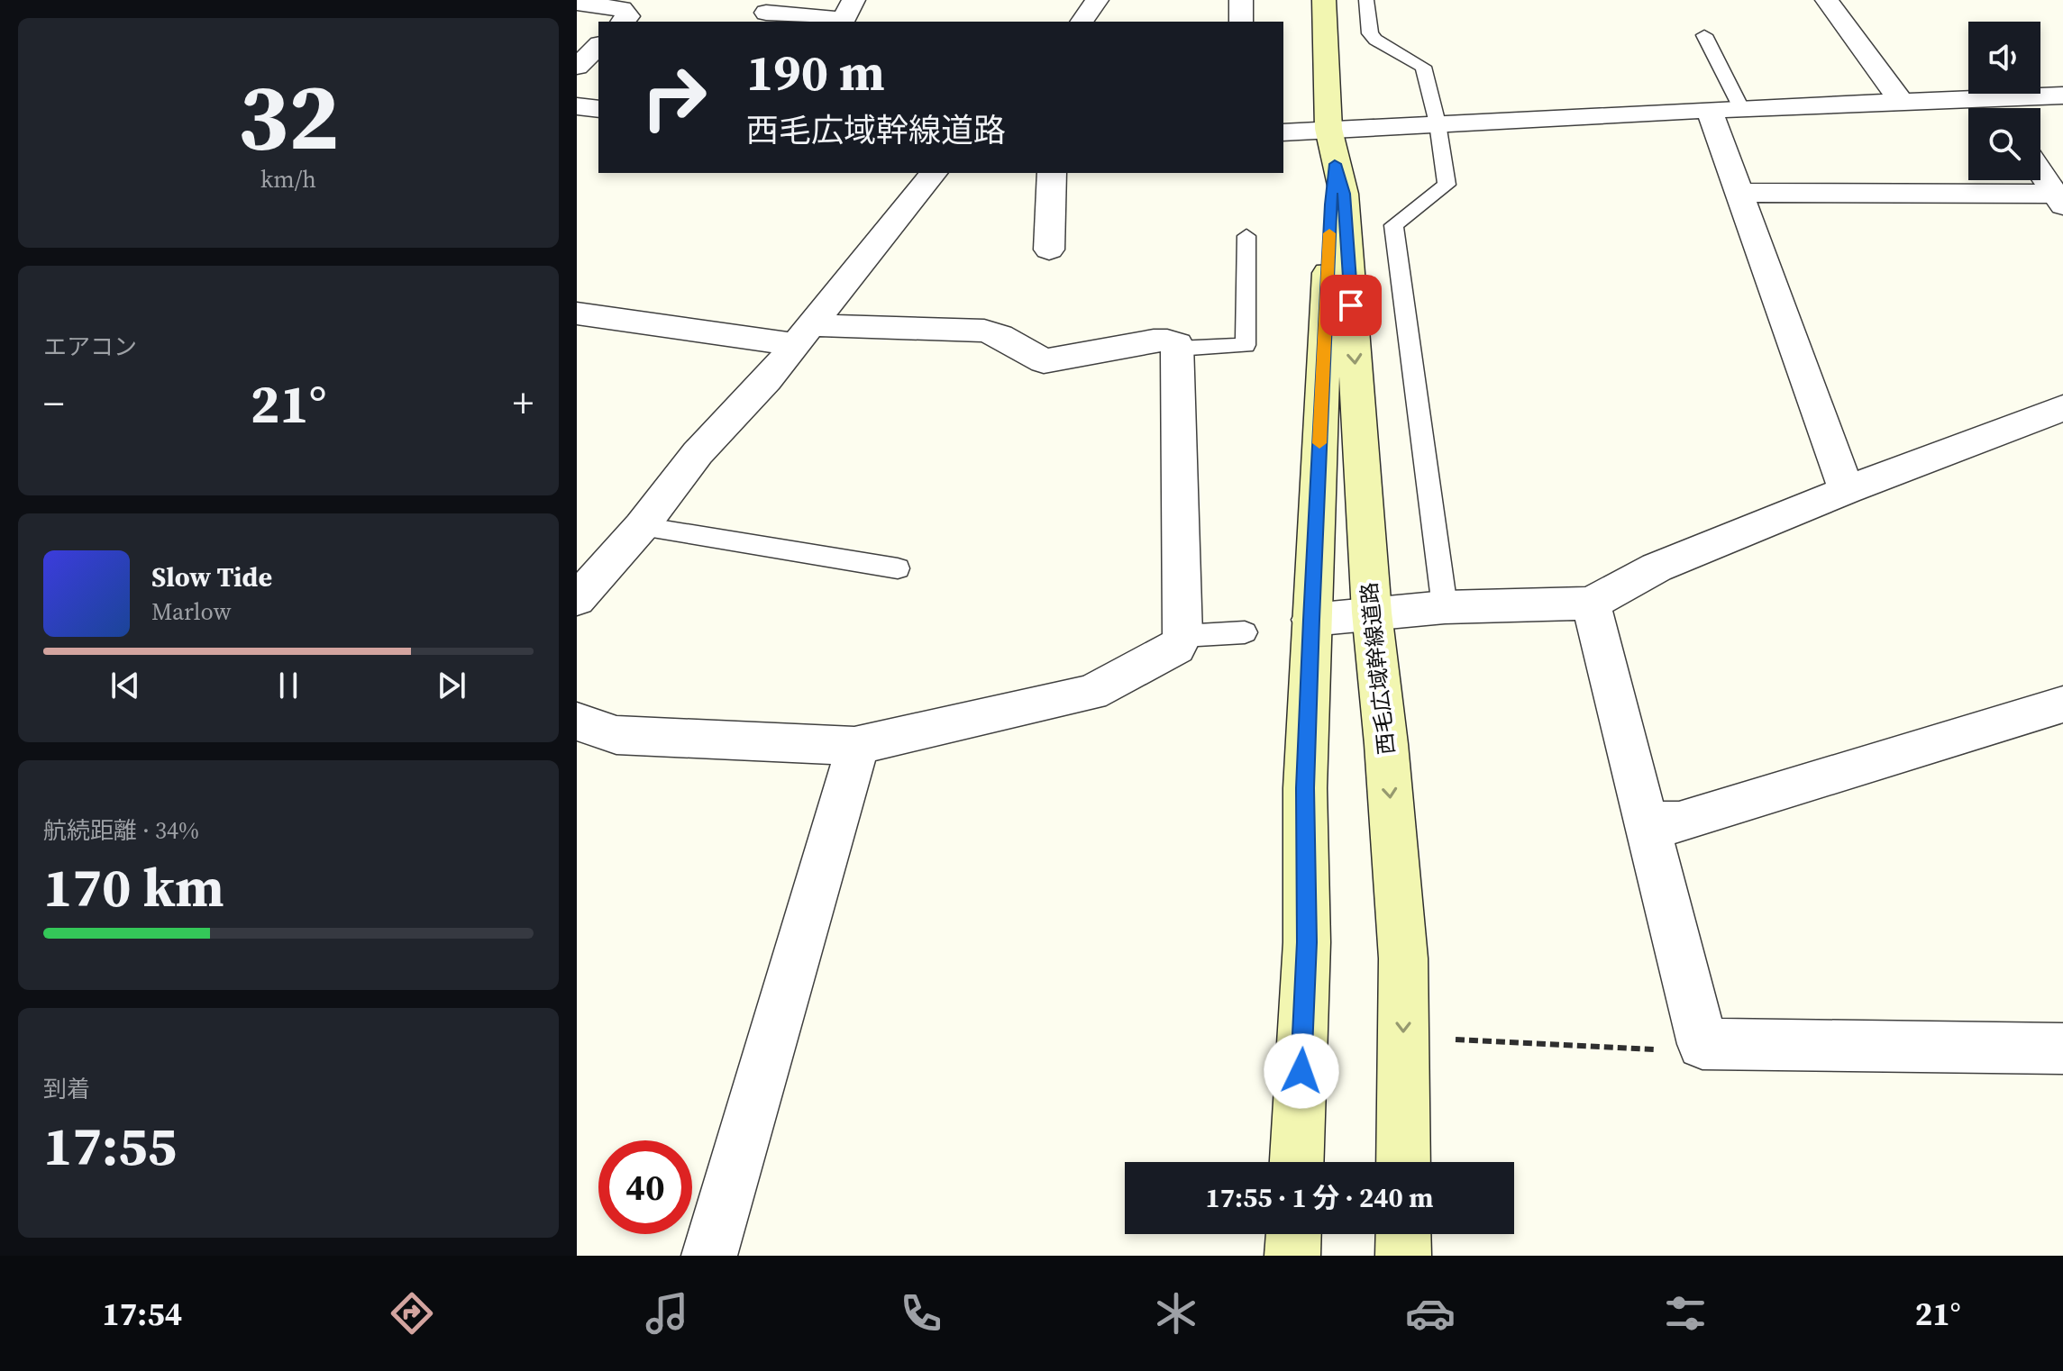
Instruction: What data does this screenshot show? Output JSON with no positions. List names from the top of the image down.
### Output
{
  "streets": {
    "street": ["西毛広域幹線道路"]
  },
  "page": {
    "tile": [
      ["32", "km/h"],
      "エアコン",
      ["航続距離 · 34%", "170 km"],
      ["到着", "17:55"]
    ],
    "turn": ["190 m", "西毛広域幹線道路"],
    "heat": ["−", "21°", "+"],
    "song": ["Slow Tide", "Marlow"],
    "limit": "40",
    "trip": "17:55 · 1 分 · 240 m",
    "tabs": ["17:54", "21°"]
  }
}
